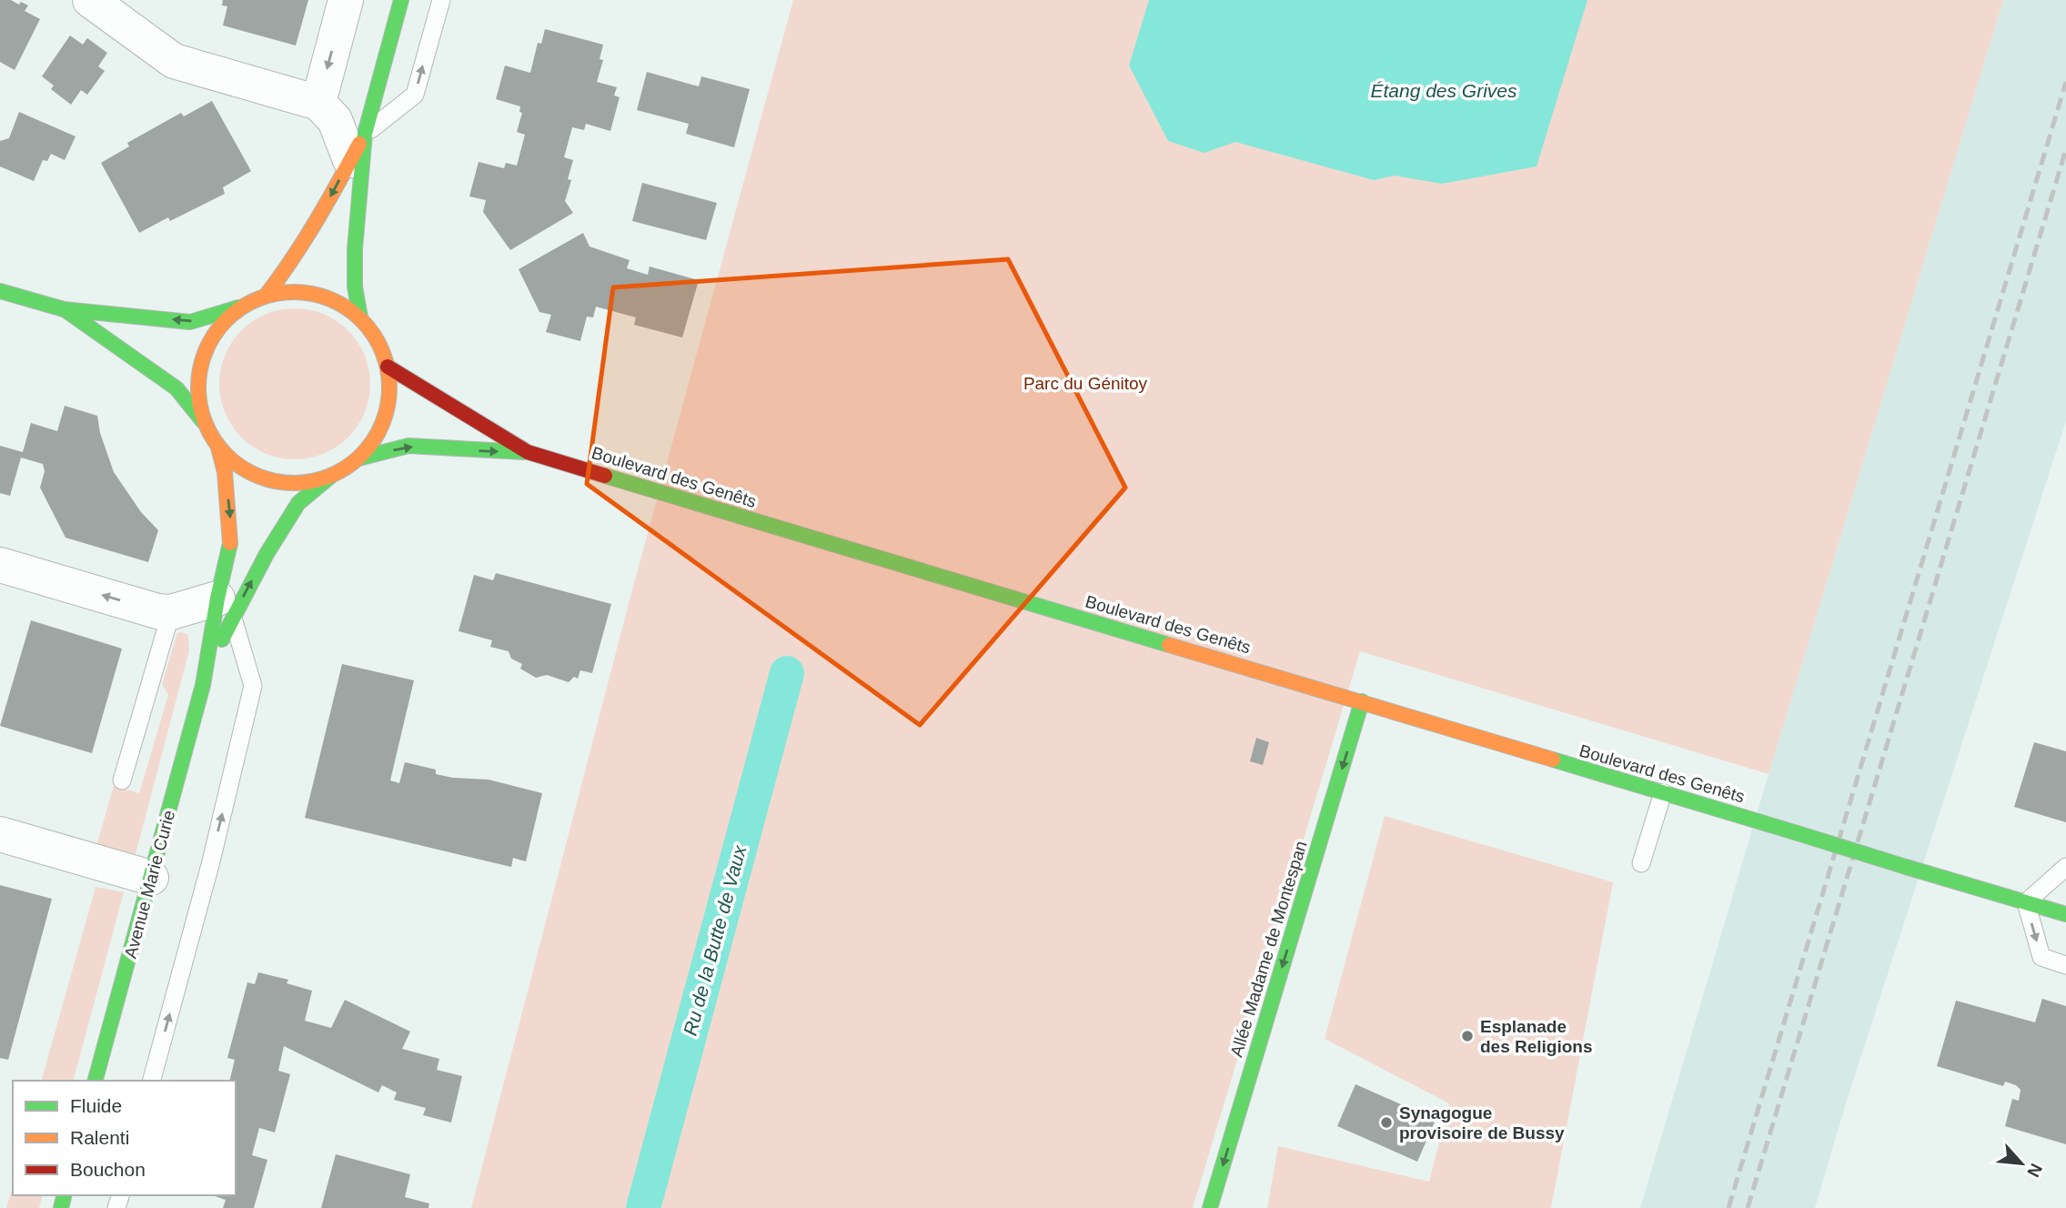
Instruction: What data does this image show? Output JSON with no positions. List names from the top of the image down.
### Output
{
  "streets": {
    "street": ["Boulevard des Genêts", "Avenue Marie Curie", "Allée Madame de Montespan"]
  },
  "crossings": [
    ["Boulevard des Genêts", "Avenue Marie Curie"],
    ["Boulevard des Genêts", "Allée Madame de Montespan"]
  ],
  "one_way": ["Allée Madame de Montespan"],
  "water": ["Étang des Grives", "Ru de la Butte de Vaux"],
  "parks": ["Parc du Génitoy"],
  "places": ["Esplanade des Religions", "Synagogue provisoire de Bussy"],
  "legend": ["Fluide", "Ralenti", "Bouchon"],
  "north": "bottom right"
}
